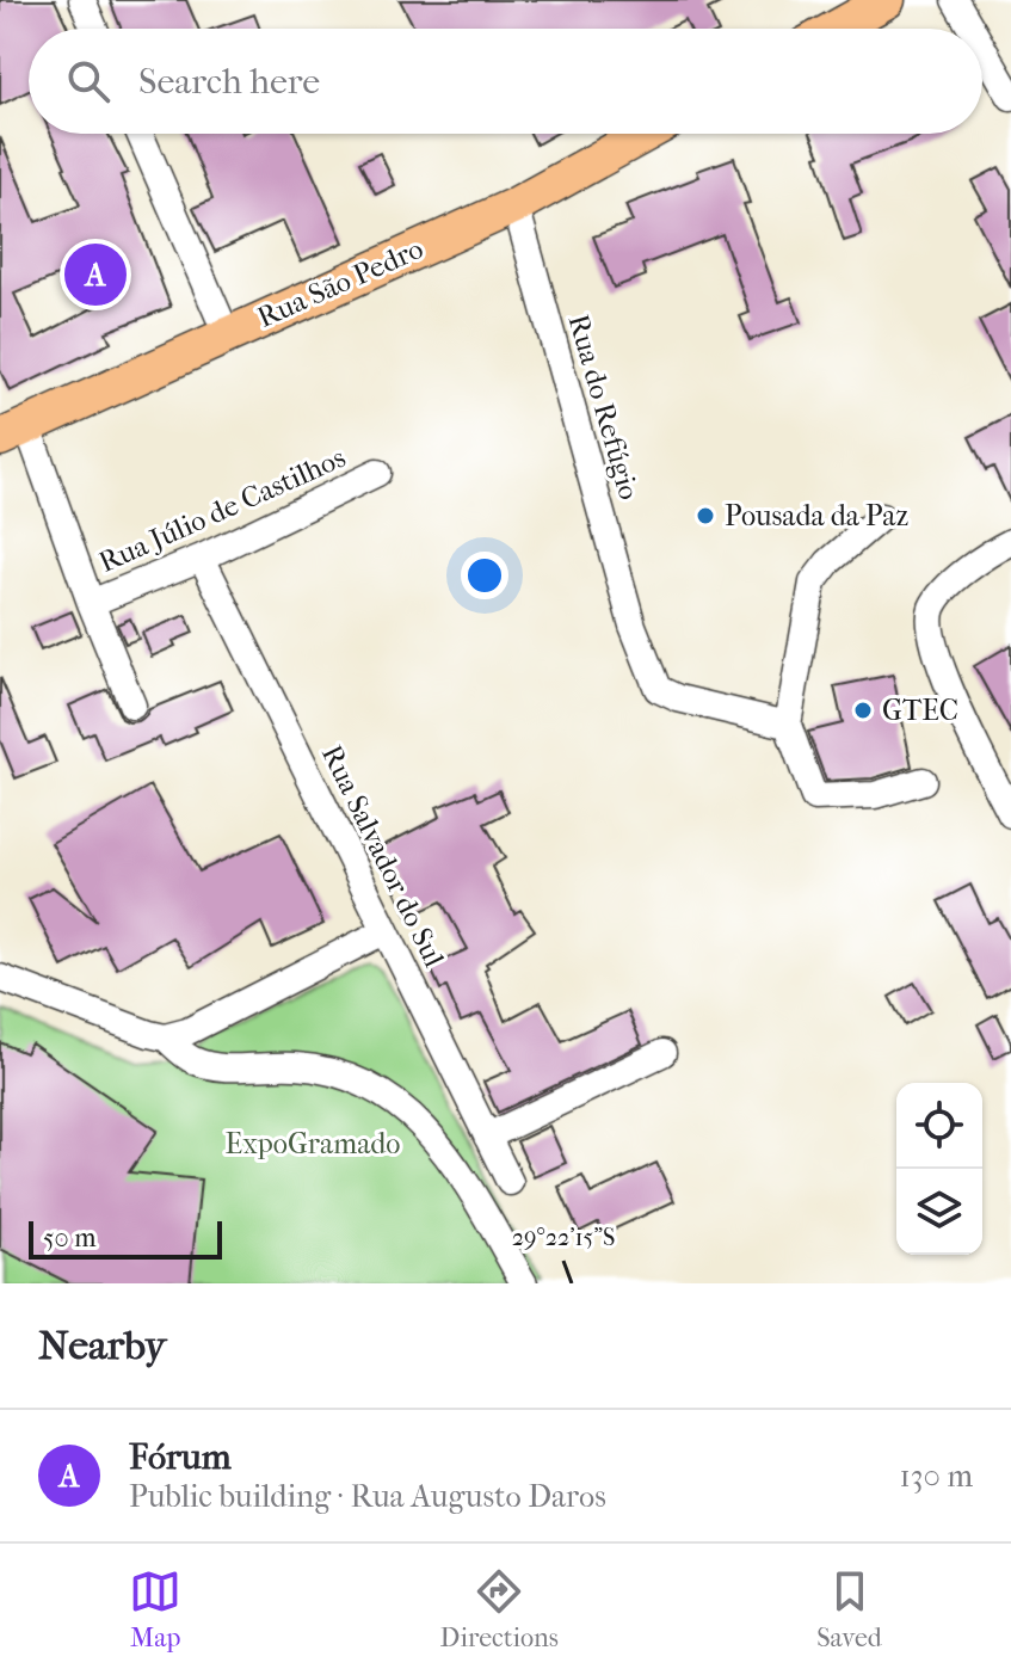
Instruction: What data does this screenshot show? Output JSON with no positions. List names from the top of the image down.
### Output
{
  "streets": {
    "main road": ["Rua São Pedro"],
    "street": ["Rua do Refúgio", "Rua Júlio de Castilhos", "Rua Salvador do Sul"]
  },
  "crossings": [
    ["Rua São Pedro", "Rua do Refúgio"],
    ["Rua Júlio de Castilhos", "Rua Salvador do Sul"]
  ],
  "parks": ["ExpoGramado"],
  "places": ["Pousada da Paz", "GTEC"],
  "scale_bar": "50 m",
  "page": {
    "search": "Search here",
    "pins": "A",
    "scale": "50 m",
    "heading": "Nearby",
    "list": [
      {
        "mark": "A",
        "name": "Fórum",
        "note": "Public building · Rua Augusto Daros",
        "value": "130 m"
      }
    ],
    "nav": ["Map", "Directions", "Saved"]
  },
  "coordinates": ["29°22'15\"S"]
}
